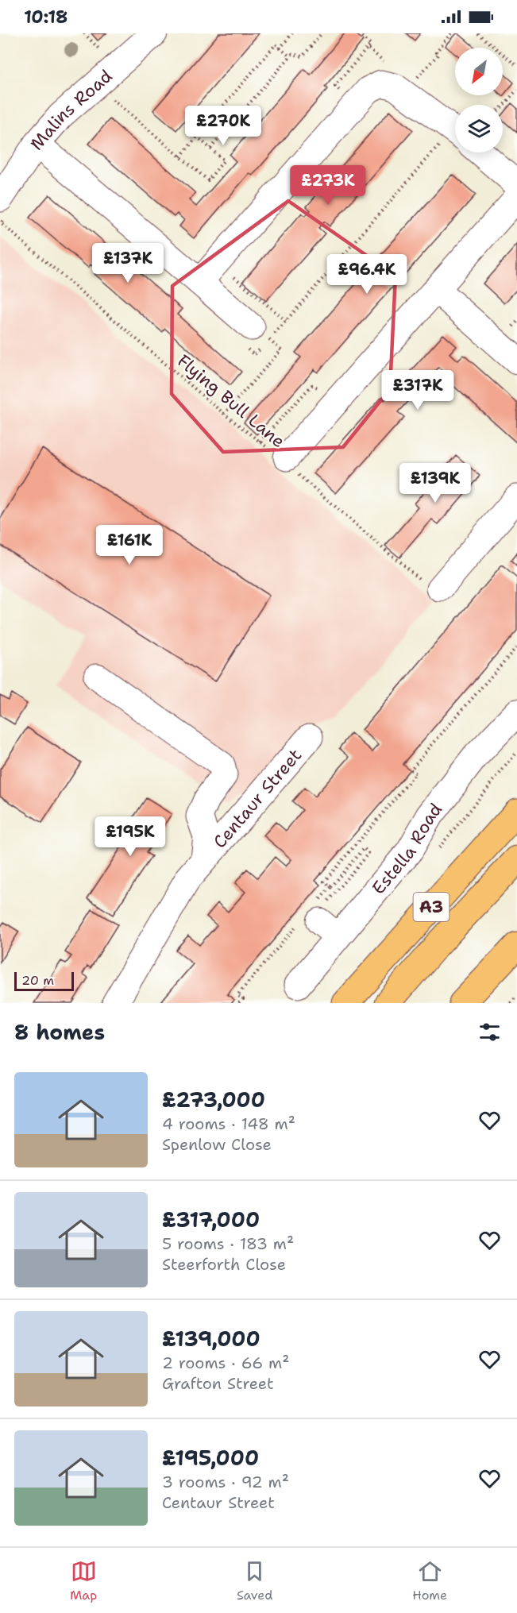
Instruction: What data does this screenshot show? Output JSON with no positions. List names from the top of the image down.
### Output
{
  "streets": {
    "main road": ["A3"],
    "street": ["Malins Road", "Centaur Street", "Estella Road"],
    "path": ["Flying Bull Lane"]
  },
  "scale_bar": "20 m",
  "north": "bottom left",
  "page": {
    "status": "10:18",
    "price": [
      "£270K",
      "£273K",
      "£137K",
      "£96.4K",
      "£317K",
      "£139K",
      "£161K",
      "£195K"
    ],
    "scale": "20 m",
    "heading": "8 homes",
    "list": [
      {
        "name": "£273,000",
        "note": "4 rooms · 148 m² · Spenlow Close"
      },
      {
        "name": "£317,000",
        "note": "5 rooms · 183 m² · Steerforth Close"
      },
      {
        "name": "£139,000",
        "note": "2 rooms · 66 m² · Grafton Street"
      },
      {
        "name": "£195,000",
        "note": "3 rooms · 92 m² · Centaur Street"
      }
    ],
    "tabs": ["Map", "Saved", "Home"]
  }
}
